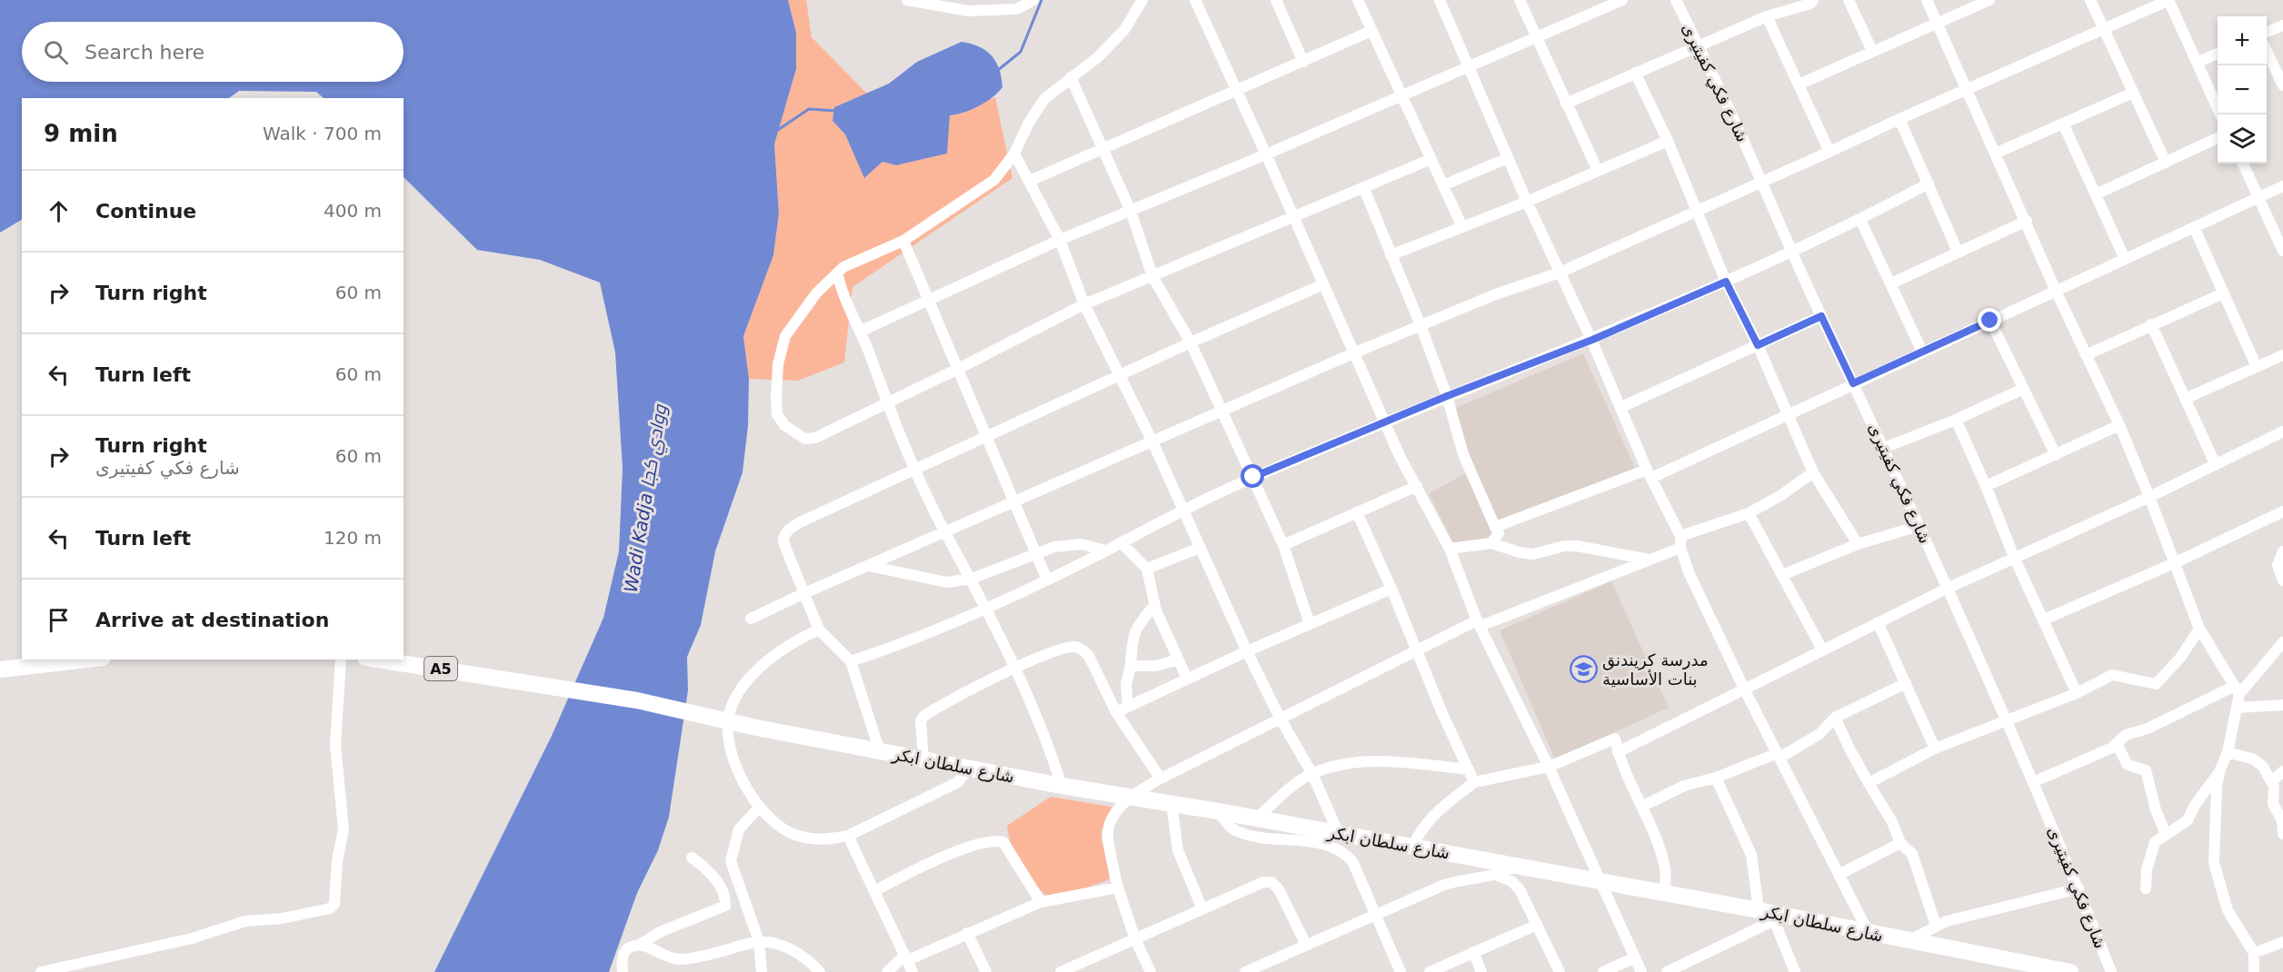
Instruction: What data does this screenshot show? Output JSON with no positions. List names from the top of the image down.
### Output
{
  "streets": {
    "highway": ["A5", "شارع سلطان ابكر"],
    "street": ["شارع فكي كفيتيرى"]
  },
  "water": ["Wadi Kadja ووادي كجا"],
  "places": {
    "school or university": ["مدرسة كريندنق بنات الأساسية"]
  },
  "page": {
    "map_buttons": ["+", "−"],
    "search": "Search here",
    "heading": ["9 min", "Walk · 700 m"],
    "list": [
      ["Continue", "400 m"],
      ["Turn right", "60 m"],
      ["Turn left", "60 m"],
      ["Turn right", "شارع فكي كفيتيرى", "60 m"],
      ["Turn left", "120 m"],
      "Arrive at destination"
    ]
  }
}
